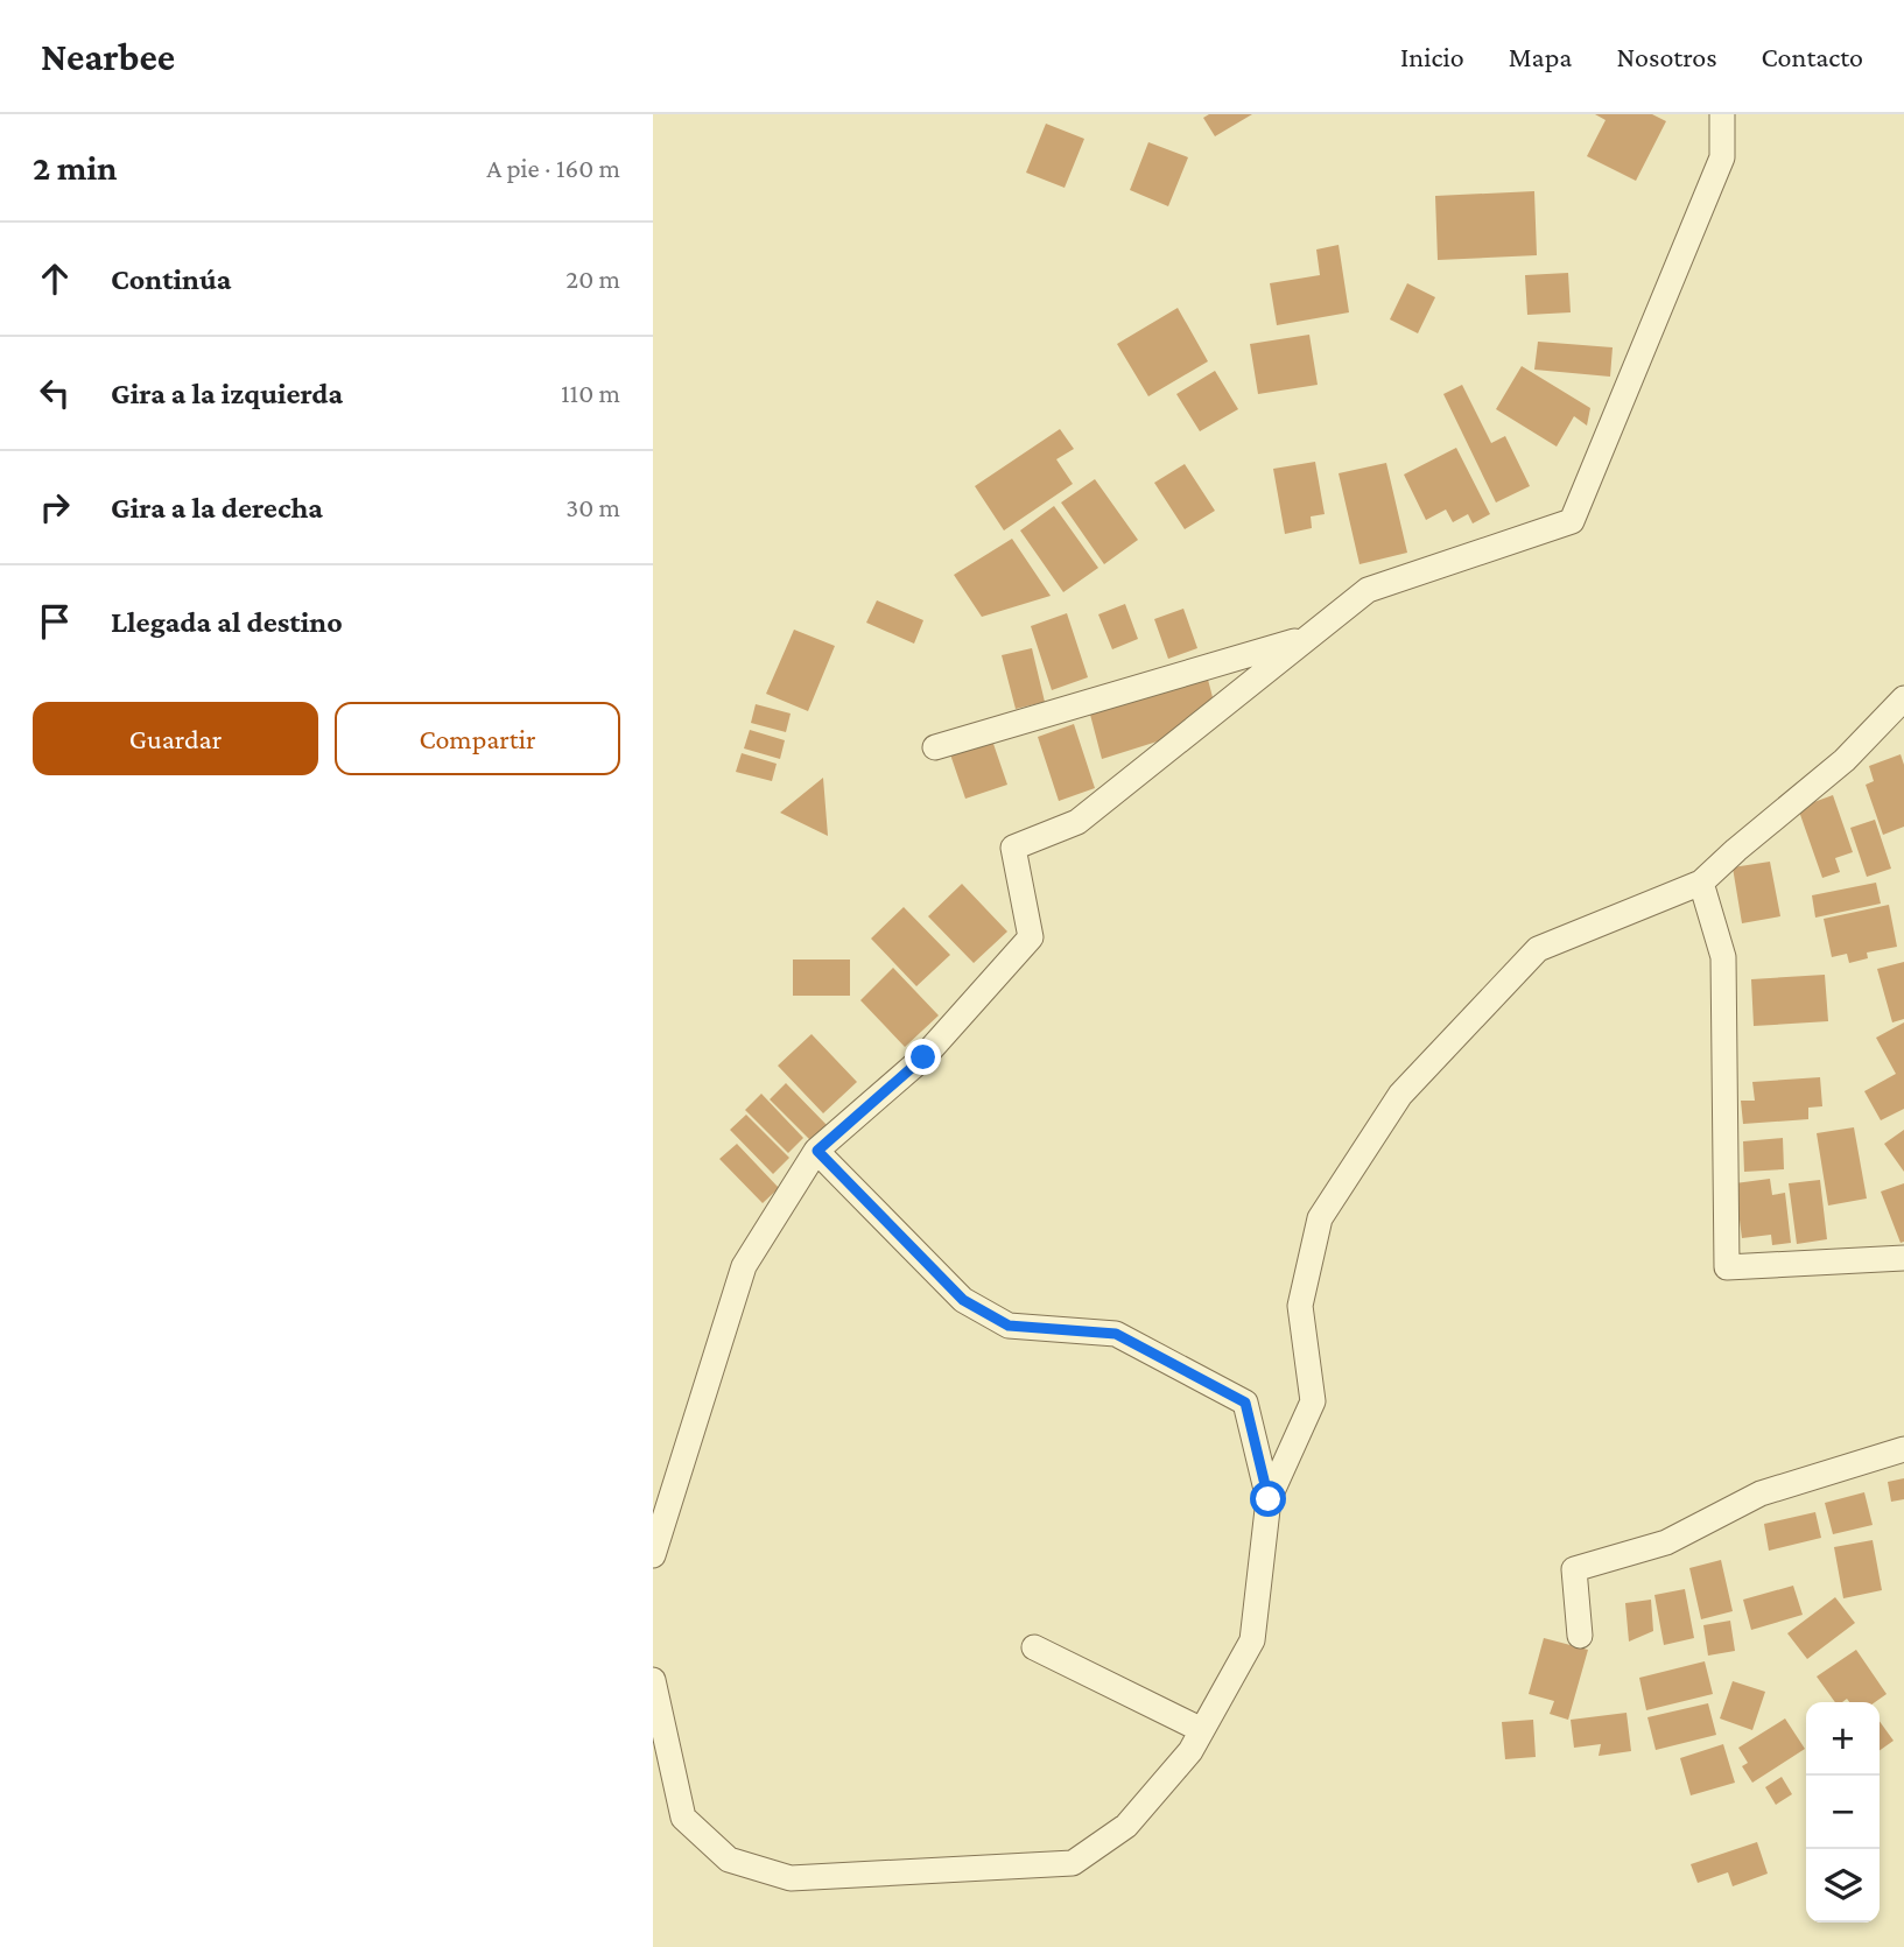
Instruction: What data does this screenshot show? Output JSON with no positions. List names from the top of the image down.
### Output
{
  "page": {
    "header": "Nearbee",
    "nav": [
      "Inicio",
      "Mapa",
      "Nosotros",
      "Contacto"
    ],
    "heading": ["2 min", "A pie · 160 m"],
    "list": [
      ["Continúa", "20 m"],
      ["Gira a la izquierda", "110 m"],
      ["Gira a la derecha", "30 m"],
      "Llegada al destino"
    ],
    "buttons": ["Guardar", "Compartir"],
    "map_buttons": ["+", "−"]
  }
}
